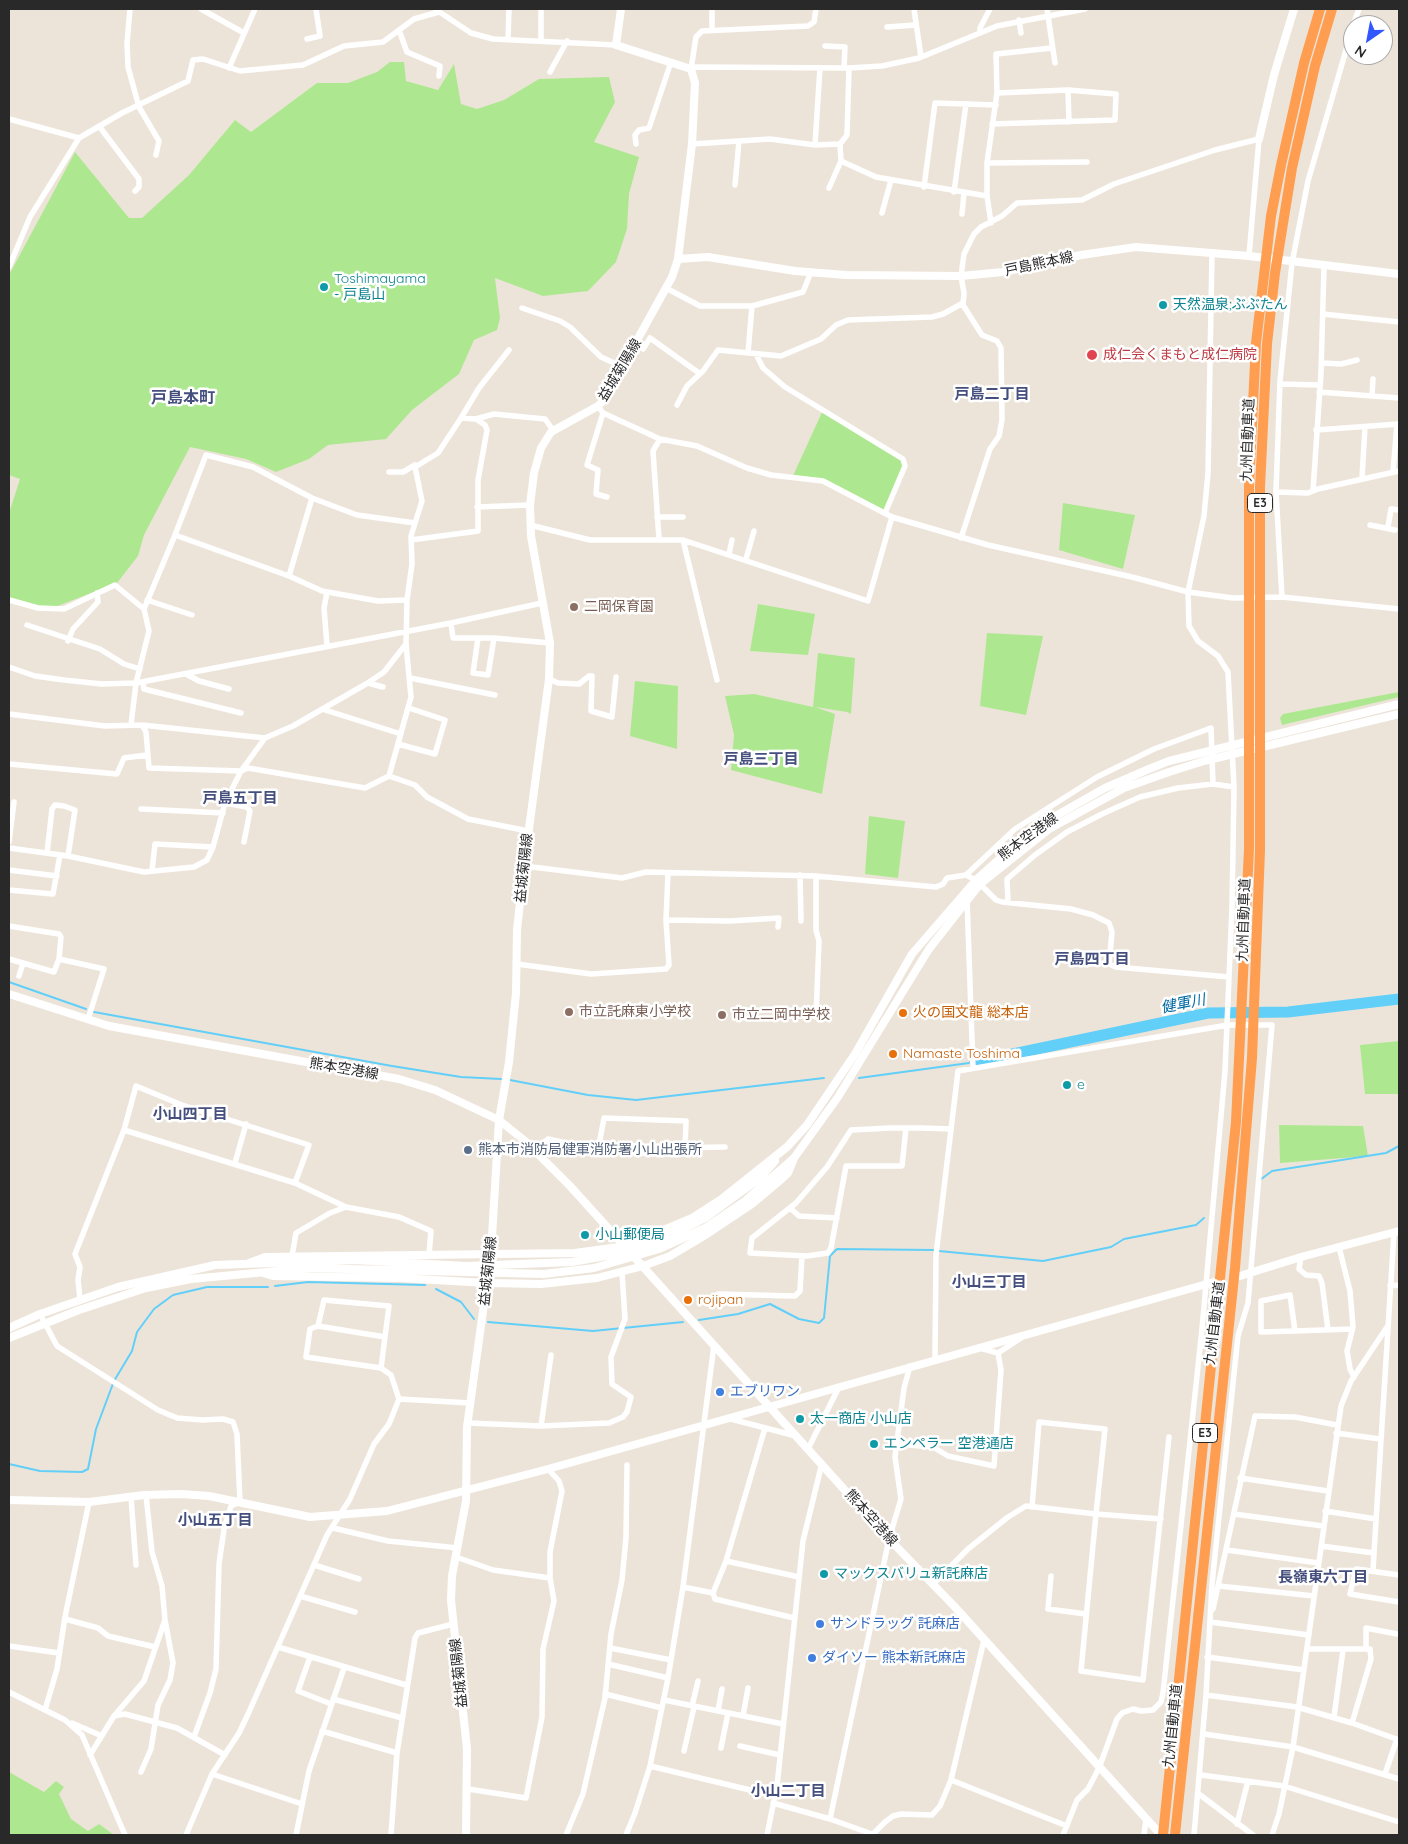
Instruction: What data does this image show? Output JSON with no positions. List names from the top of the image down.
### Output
{
  "streets": {
    "highway": ["九州自動車道", "E3"],
    "main road": ["戸島熊本線", "益城菊陽線", "熊本空港線"]
  },
  "crossings": [
    ["戸島熊本線", "益城菊陽線"],
    ["益城菊陽線", "熊本空港線"],
    ["九州自動車道", "熊本空港線"]
  ],
  "districts": [
    "戸島二丁目",
    "戸島本町",
    "戸島三丁目",
    "戸島五丁目",
    "戸島四丁目",
    "小山四丁目",
    "小山三丁目",
    "小山五丁目",
    "長嶺東六丁目",
    "小山二丁目"
  ],
  "water": ["健軍川"],
  "places": [
    "Toshimayama - 戸島山",
    "天然温泉;ぶぶたん",
    "成仁会くまもと成仁病院",
    "二岡保育園",
    "市立託麻東小学校",
    "火の国文龍 総本店",
    "市立二岡中学校",
    "Namaste Toshima",
    "e",
    "熊本市消防局健軍消防署小山出張所",
    "小山郵便局",
    "rojipan",
    "エブリワン",
    "太一商店 小山店",
    "エンペラー 空港通店",
    "マックスバリュ新託麻店",
    "サンドラッグ 託麻店",
    "ダイソー 熊本新託麻店"
  ],
  "north": "bottom left"
}
